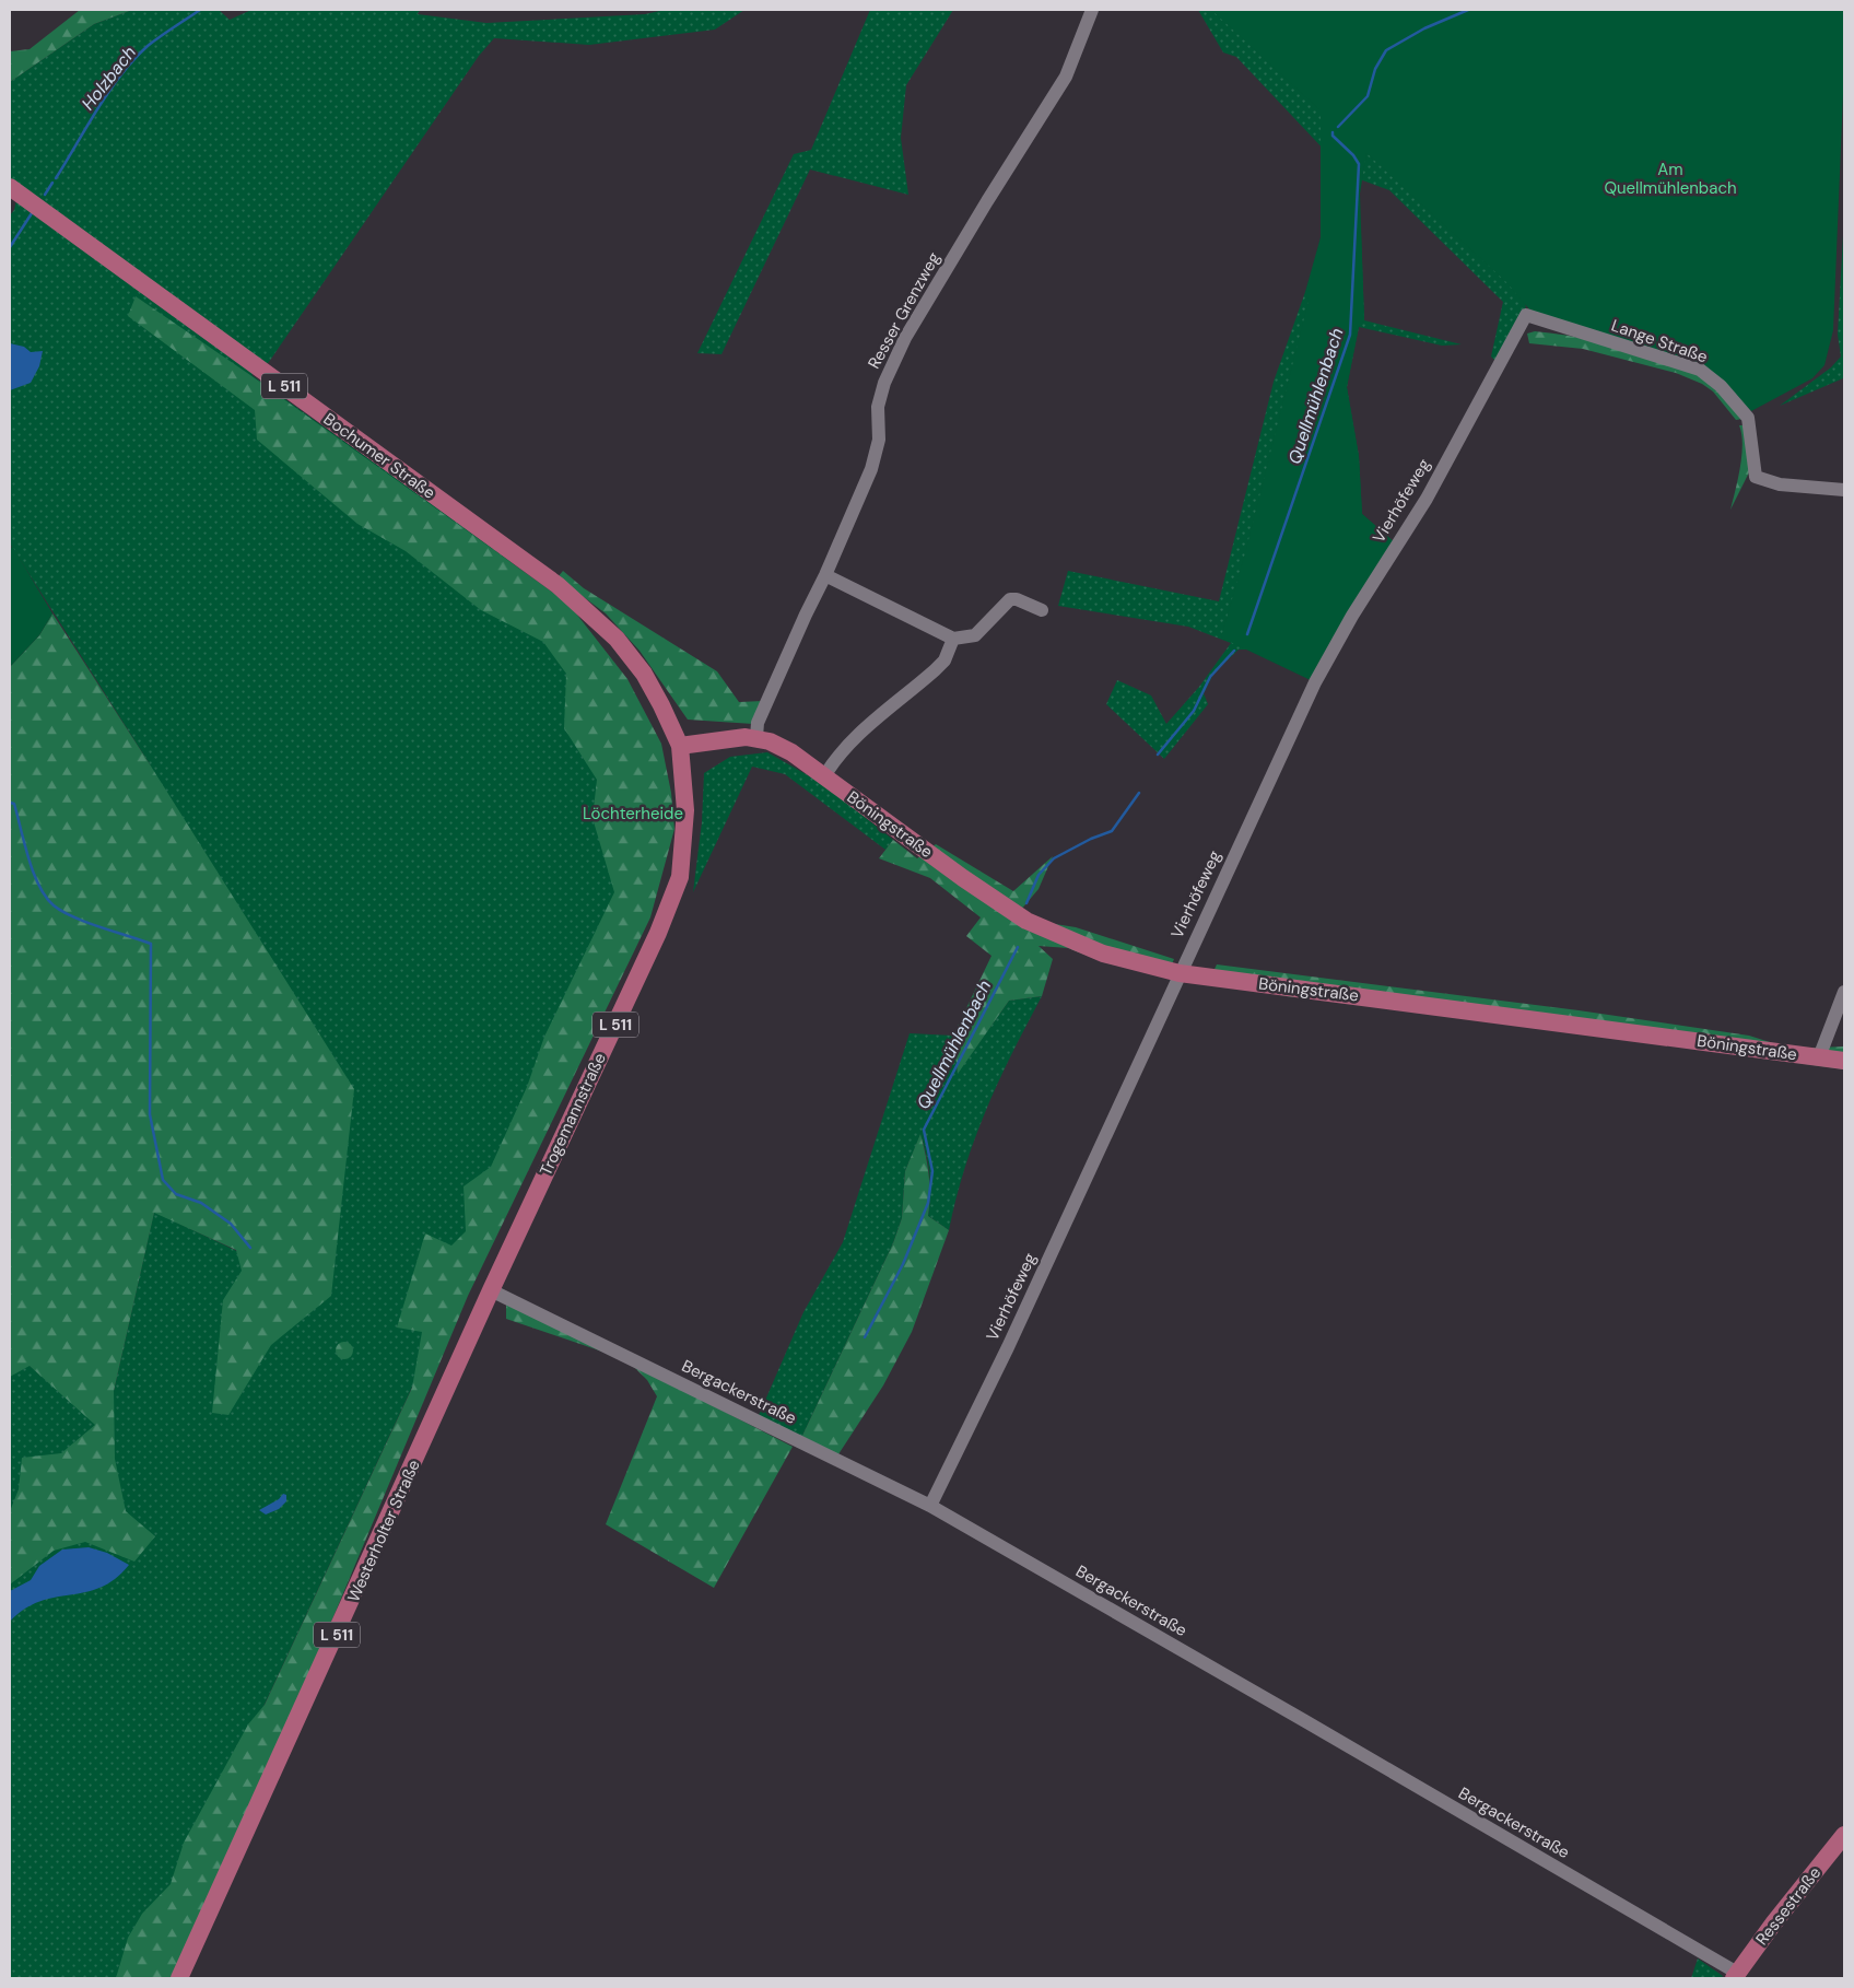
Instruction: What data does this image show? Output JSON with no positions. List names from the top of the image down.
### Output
{
  "streets": {
    "main road": [
      "L 511",
      "Bochumer Straße",
      "Böningstraße",
      "Trogemannstraße",
      "Westerholter Straße",
      "Ressestraße"
    ],
    "street": [
      "Resser Grenzweg",
      "Lange Straße",
      "Vierhöfeweg",
      "Bergackerstraße"
    ]
  },
  "crossings": [
    ["Resser Grenzweg", "Böningstraße"],
    ["Lange Straße", "Vierhöfeweg"],
    ["Bochumer Straße", "Trogemannstraße"],
    ["Vierhöfeweg", "Böningstraße"],
    ["Vierhöfeweg", "Bergackerstraße"],
    ["Trogemannstraße", "Bergackerstraße"],
    ["Trogemannstraße", "Westerholter Straße"],
    ["Bergackerstraße", "Westerholter Straße"],
    ["Bergackerstraße", "Ressestraße"]
  ],
  "water": ["Holzbach", "Quellmühlenbach"],
  "parks": ["Am Quellmühlenbach", "Löchterheide"]
}
